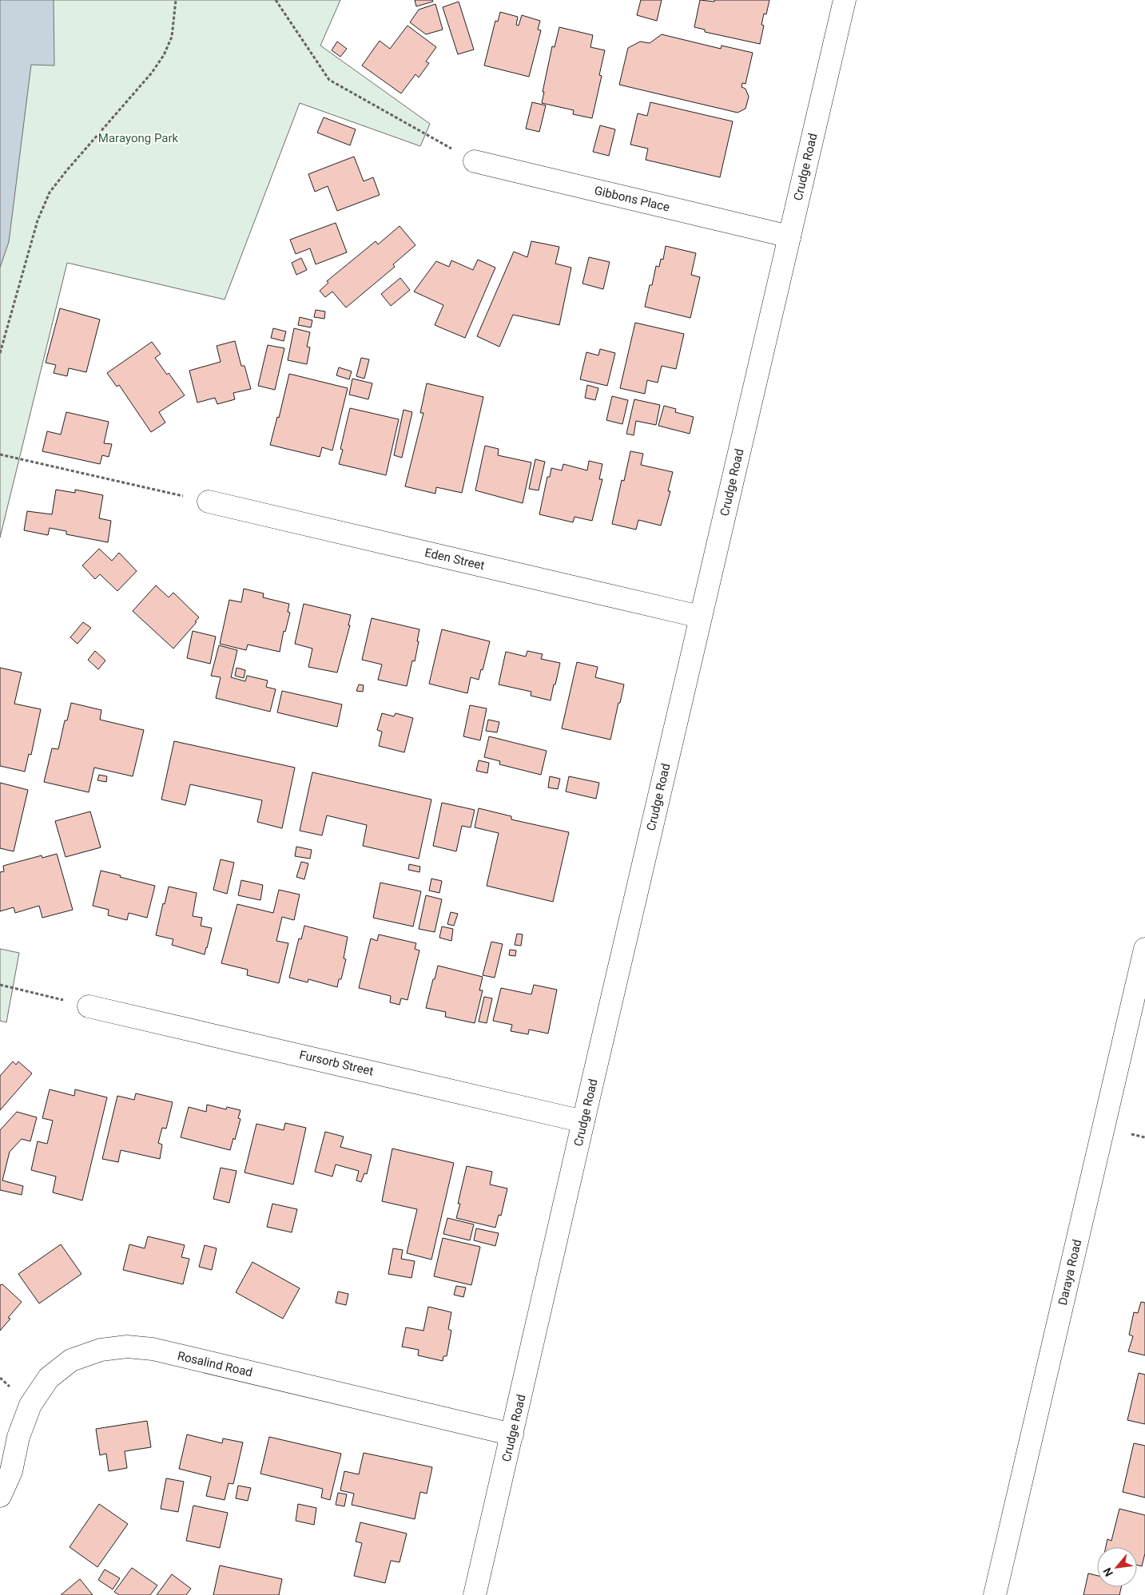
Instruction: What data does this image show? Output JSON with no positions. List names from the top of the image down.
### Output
{
  "streets": {
    "street": [
      "Crudge Road",
      "Gibbons Place",
      "Eden Street",
      "Fursorb Street",
      "Daraya Road",
      "Rosalind Road"
    ]
  },
  "crossings": [
    ["Crudge Road", "Gibbons Place"],
    ["Crudge Road", "Eden Street"],
    ["Crudge Road", "Fursorb Street"],
    ["Crudge Road", "Rosalind Road"]
  ],
  "parks": ["Marayong Park"],
  "north": "bottom left"
}
